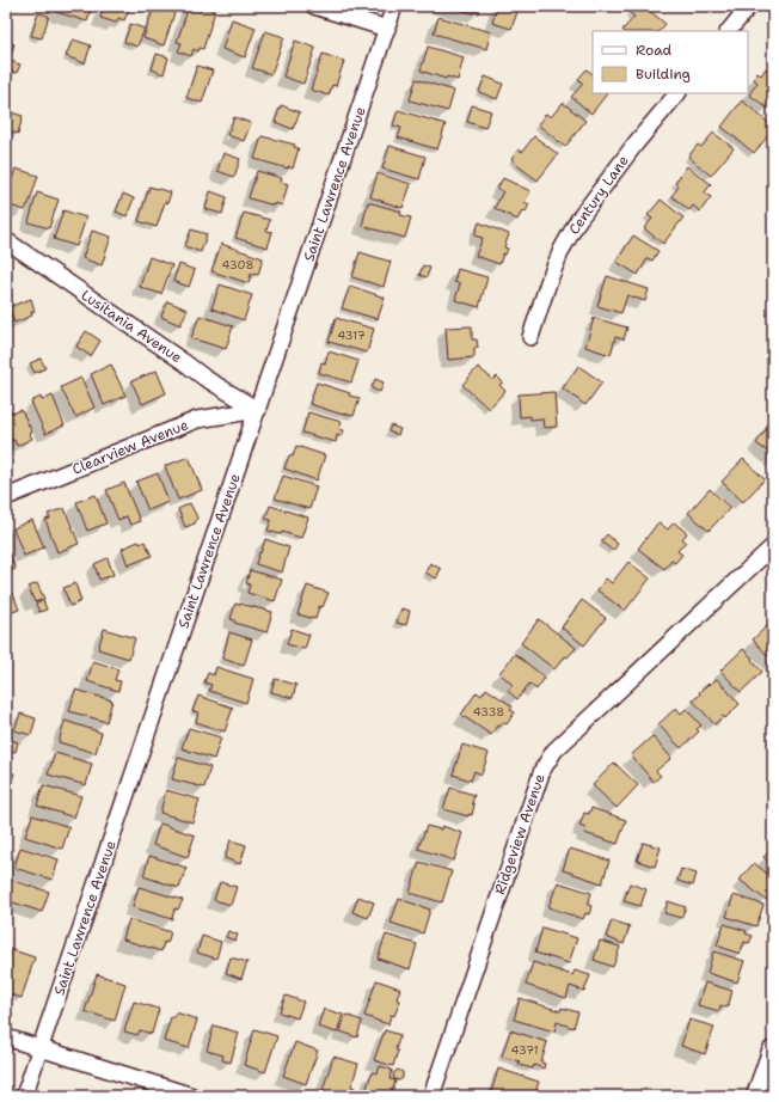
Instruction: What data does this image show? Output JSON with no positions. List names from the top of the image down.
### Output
{
  "streets": {
    "street": [
      "Saint Lawrence Avenue",
      "Century Lane",
      "Lusitania Avenue",
      "Clearview Avenue",
      "Ridgeview Avenue"
    ]
  },
  "crossings": [
    ["Saint Lawrence Avenue", "Lusitania Avenue"],
    ["Saint Lawrence Avenue", "Clearview Avenue"],
    ["Lusitania Avenue", "Clearview Avenue"]
  ],
  "house_numbers": [
    "4308",
    "4317",
    "4338",
    "4371"
  ],
  "legend": ["Road", "Building"]
}
